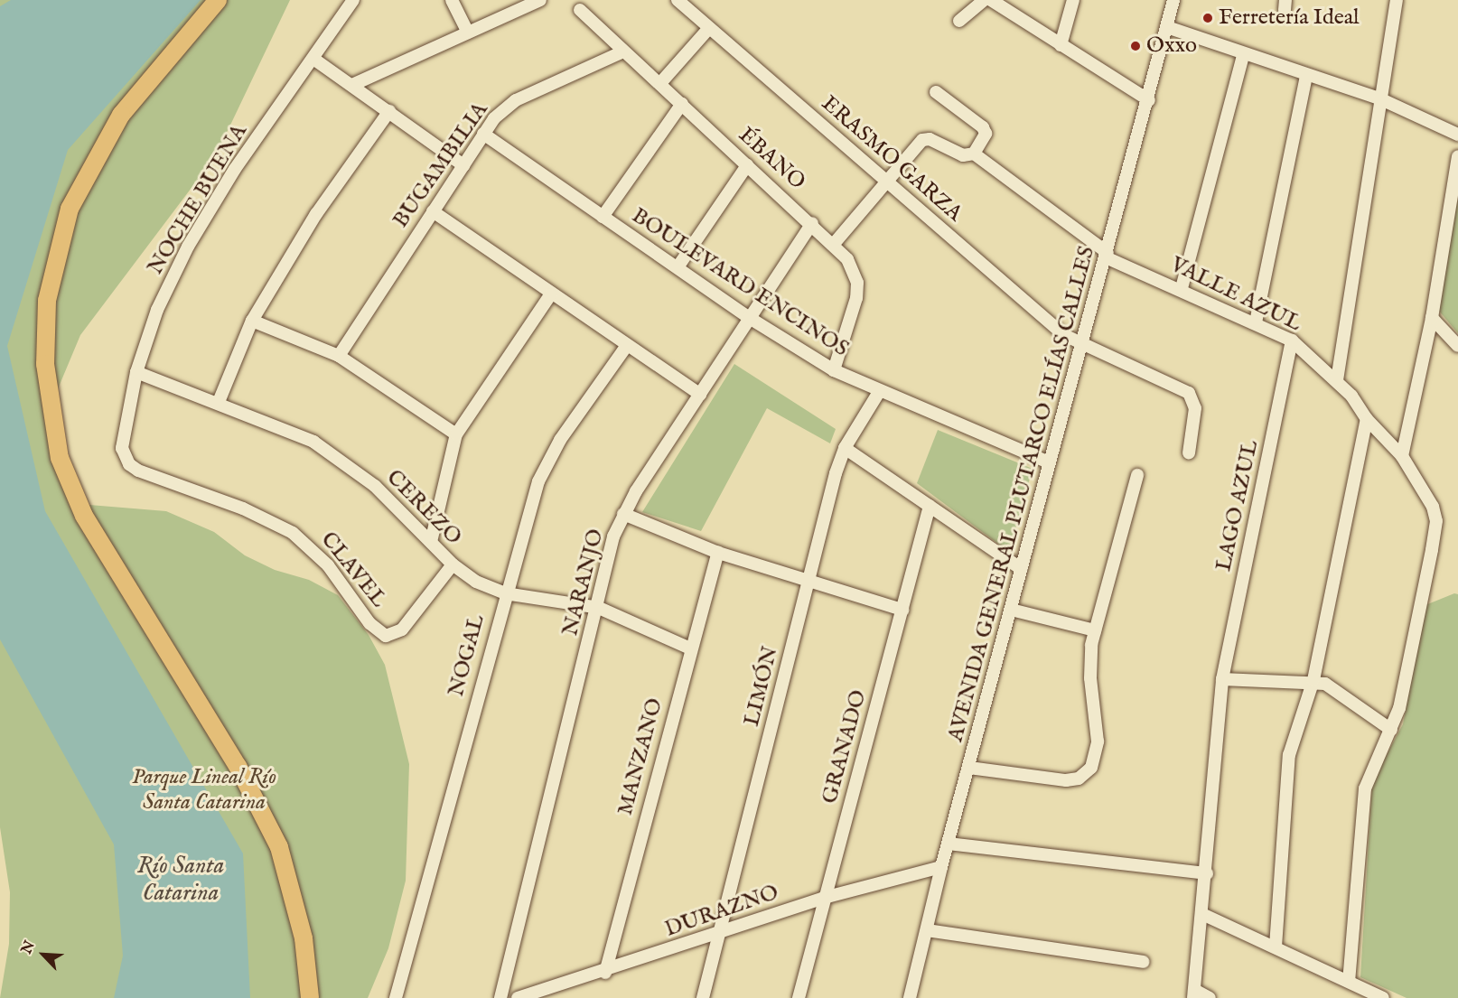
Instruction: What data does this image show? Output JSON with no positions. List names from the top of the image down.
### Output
{
  "streets": {
    "street": [
      "ÉBANO",
      "ERASMO GARZA",
      "BUGAMBILIA",
      "NOCHE BUENA",
      "BOULEVARD ENCINOS",
      "VALLE AZUL",
      "AVENIDA GENERAL PLUTARCO ELÍAS CALLES",
      "LAGO AZUL",
      "CEREZO",
      "CLAVEL",
      "NARANJO",
      "NOGAL",
      "LIMÓN",
      "GRANADO",
      "MANZANO",
      "DURAZNO"
    ]
  },
  "crossings": [
    ["ÉBANO", "BUGAMBILIA"],
    ["ÉBANO", "BOULEVARD ENCINOS"],
    ["ÉBANO", "NARANJO"],
    ["ERASMO GARZA", "AVENIDA GENERAL PLUTARCO ELÍAS CALLES"],
    ["BUGAMBILIA", "BOULEVARD ENCINOS"],
    ["NOCHE BUENA", "CEREZO"],
    ["NOCHE BUENA", "CLAVEL"],
    ["BOULEVARD ENCINOS", "AVENIDA GENERAL PLUTARCO ELÍAS CALLES"],
    ["BOULEVARD ENCINOS", "NARANJO"],
    ["BOULEVARD ENCINOS", "LIMÓN"],
    ["VALLE AZUL", "AVENIDA GENERAL PLUTARCO ELÍAS CALLES"],
    ["VALLE AZUL", "LAGO AZUL"],
    ["AVENIDA GENERAL PLUTARCO ELÍAS CALLES", "DURAZNO"],
    ["CEREZO", "CLAVEL"],
    ["CEREZO", "NARANJO"],
    ["CEREZO", "NOGAL"],
    ["CEREZO", "MANZANO"],
    ["LIMÓN", "DURAZNO"],
    ["GRANADO", "DURAZNO"],
    ["MANZANO", "DURAZNO"]
  ],
  "water": ["Río Santa Catarina"],
  "parks": ["Parque Lineal Río Santa Catarina"],
  "places": ["Ferretería Ideal", "Oxxo"],
  "north": "top left"
}
